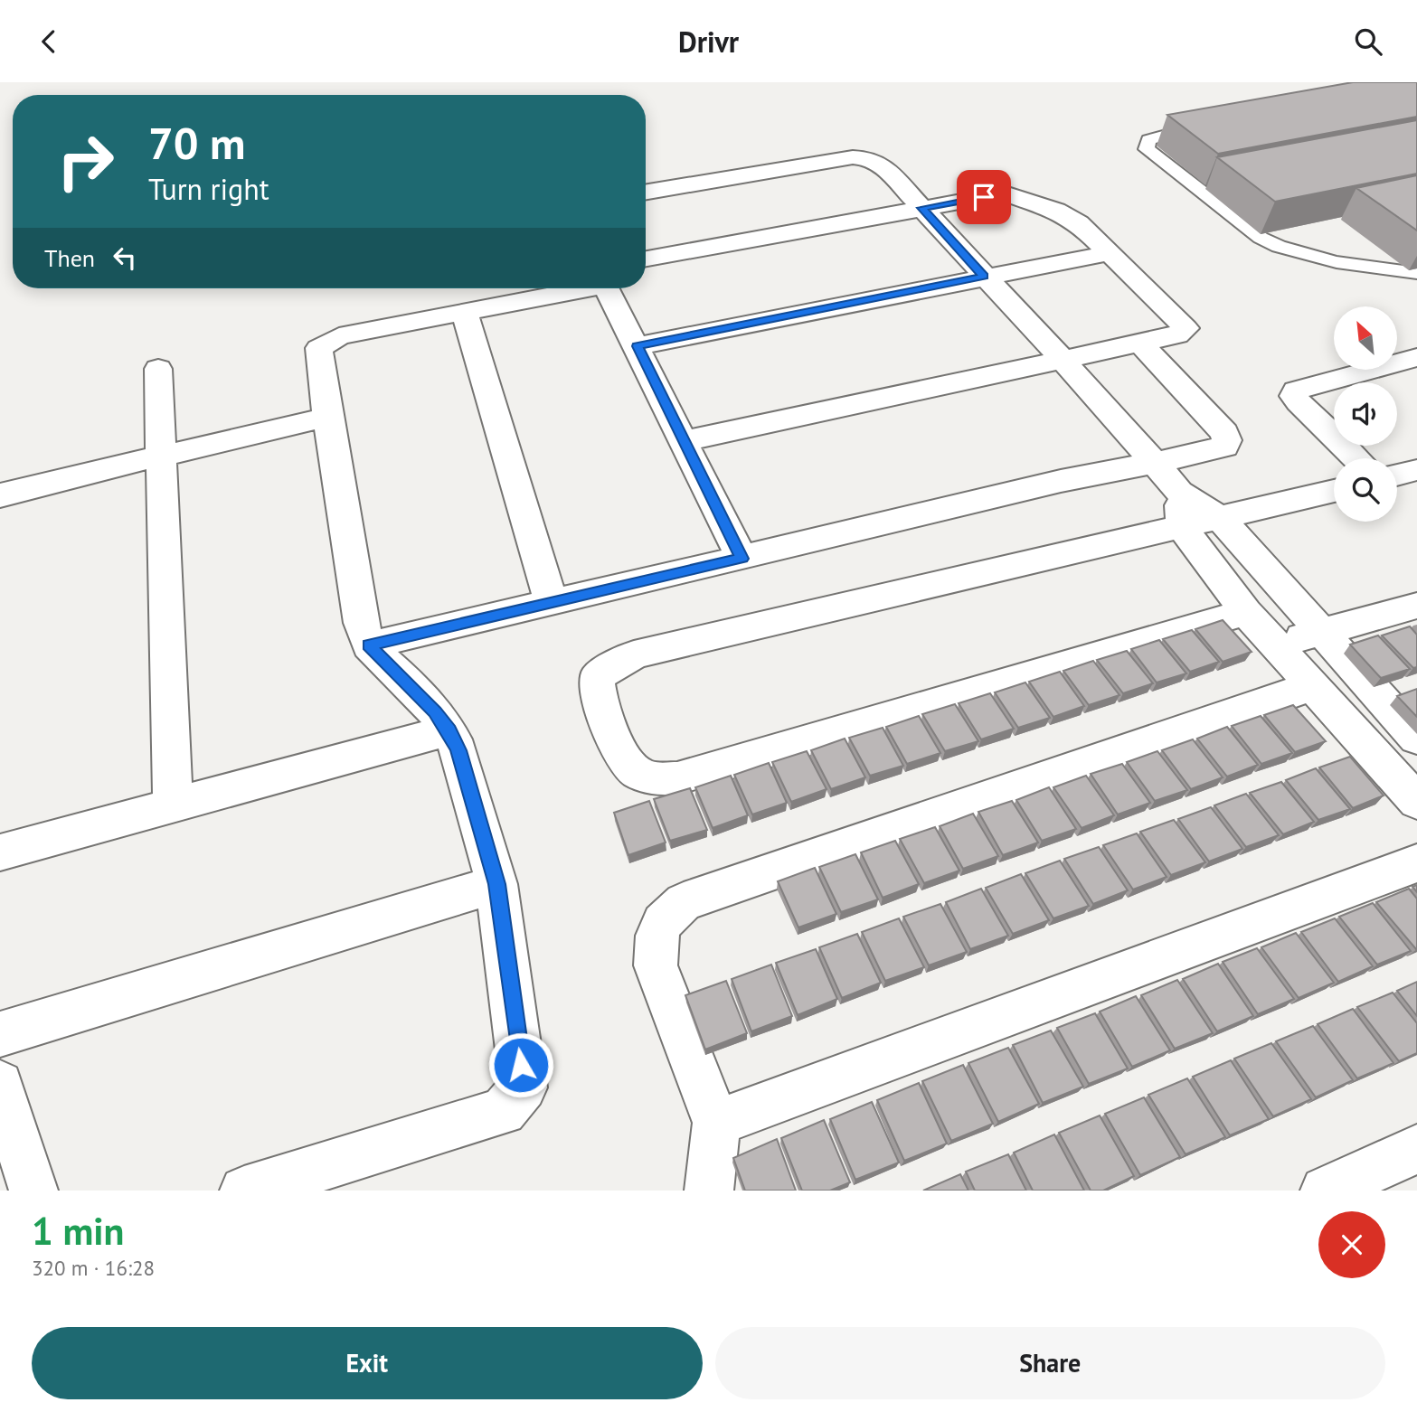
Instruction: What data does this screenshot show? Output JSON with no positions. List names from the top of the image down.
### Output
{
  "north": "top left",
  "page": {
    "header": "Drivr",
    "turn": ["70 m", "Turn right"],
    "then": "Then",
    "heading": ["1 min", "320 m · 16:28"],
    "buttons": ["Exit", "Share"]
  }
}
